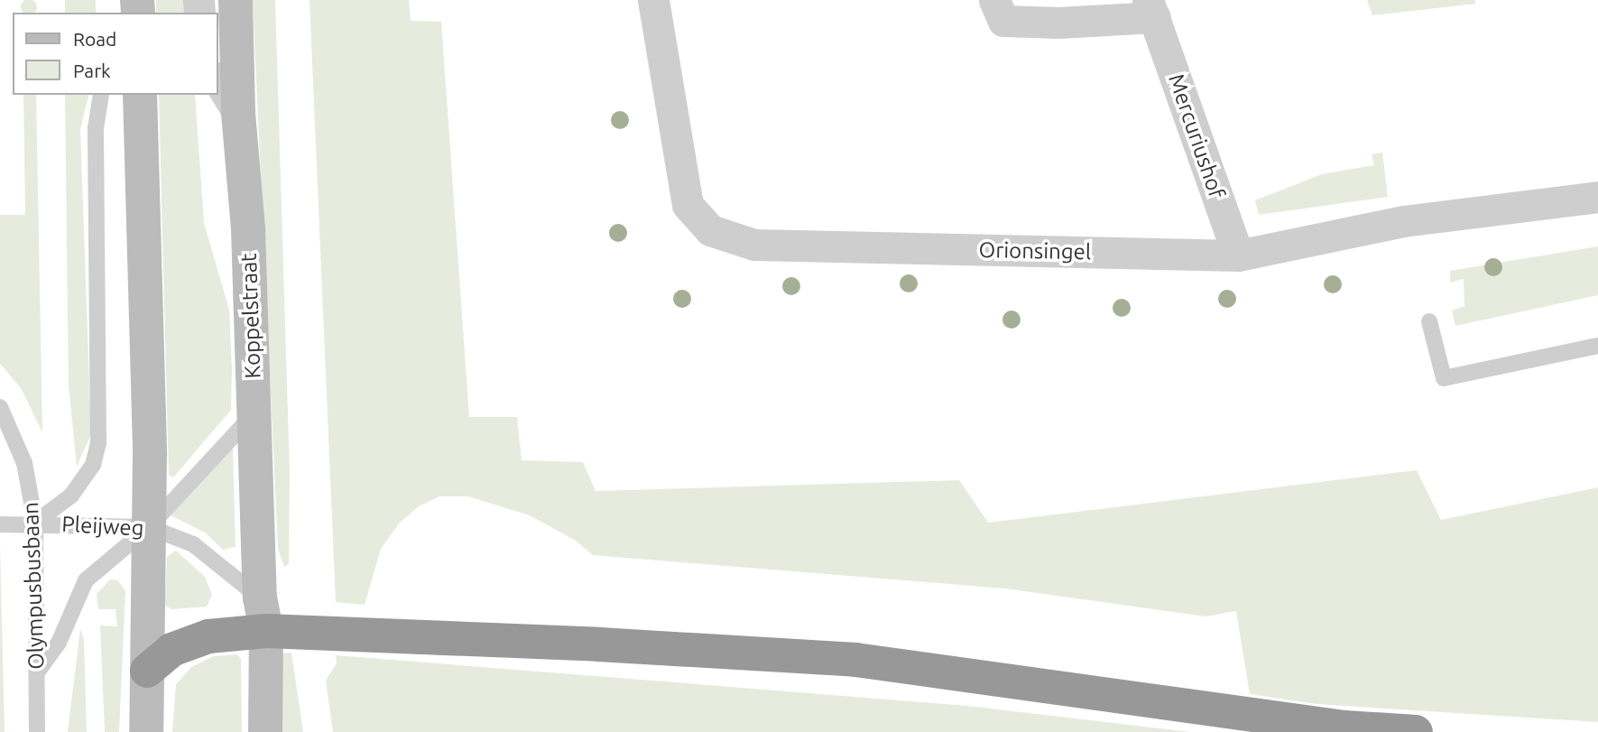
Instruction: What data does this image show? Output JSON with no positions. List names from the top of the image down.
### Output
{
  "streets": {
    "street": ["Mercuriushof", "Orionsingel", "Koppelstraat"],
    "lane": ["Pleijweg", "Olympusbusbaan"]
  },
  "crossings": [
    ["Mercuriushof", "Orionsingel"],
    ["Koppelstraat", "Pleijweg"],
    ["Pleijweg", "Olympusbusbaan"]
  ],
  "legend": ["Road", "Park"]
}
